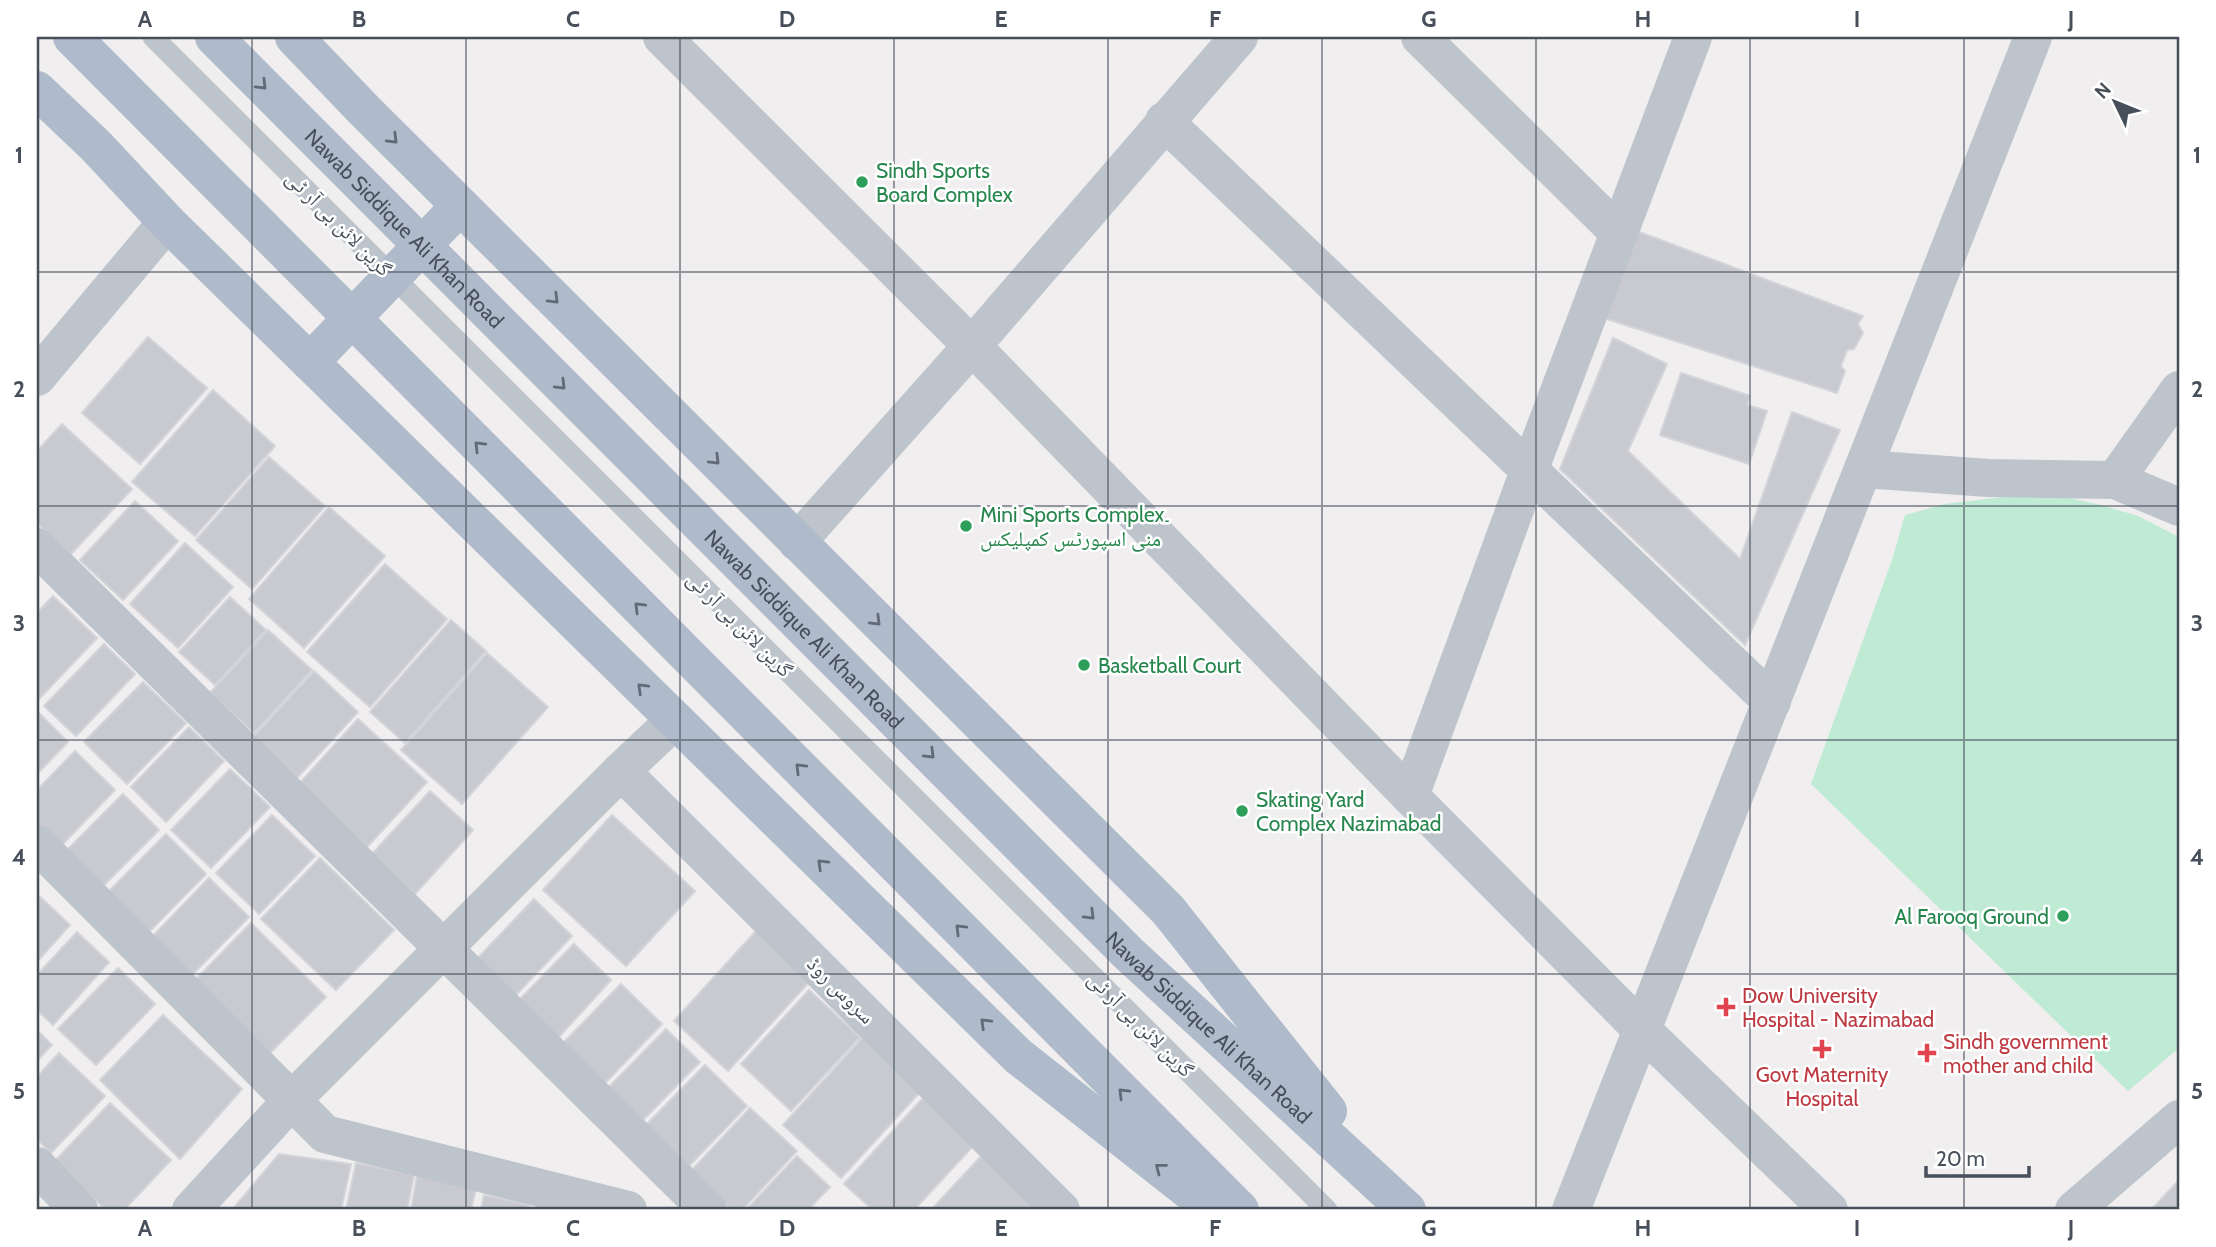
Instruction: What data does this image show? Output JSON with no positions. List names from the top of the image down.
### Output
{
  "streets": {
    "main road": ["Nawab Siddique Ali Khan Road"],
    "street": ["سروس روڈ"],
    "lane": ["گرین لائن بی آر ٹی"]
  },
  "places": {
    "other": [
      "Sindh Sports Board Complex",
      "Mini Sports Complex۔ منی اسپورٹس کمپلیکس",
      "Basketball Court",
      "Skating Yard Complex Nazimabad",
      "Al Farooq Ground"
    ],
    "health": ["Dow University Hospital - Nazimabad", "Govt Maternity Hospital", "Sindh government mother and child"]
  },
  "scale_bar": "20 m",
  "north": "top left",
  "grid": {
    "columns": [
      "A",
      "B",
      "C",
      "D",
      "E",
      "F",
      "G",
      "H",
      "I",
      "J"
    ],
    "rows": [
      "1",
      "2",
      "3",
      "4",
      "5"
    ]
  }
}
